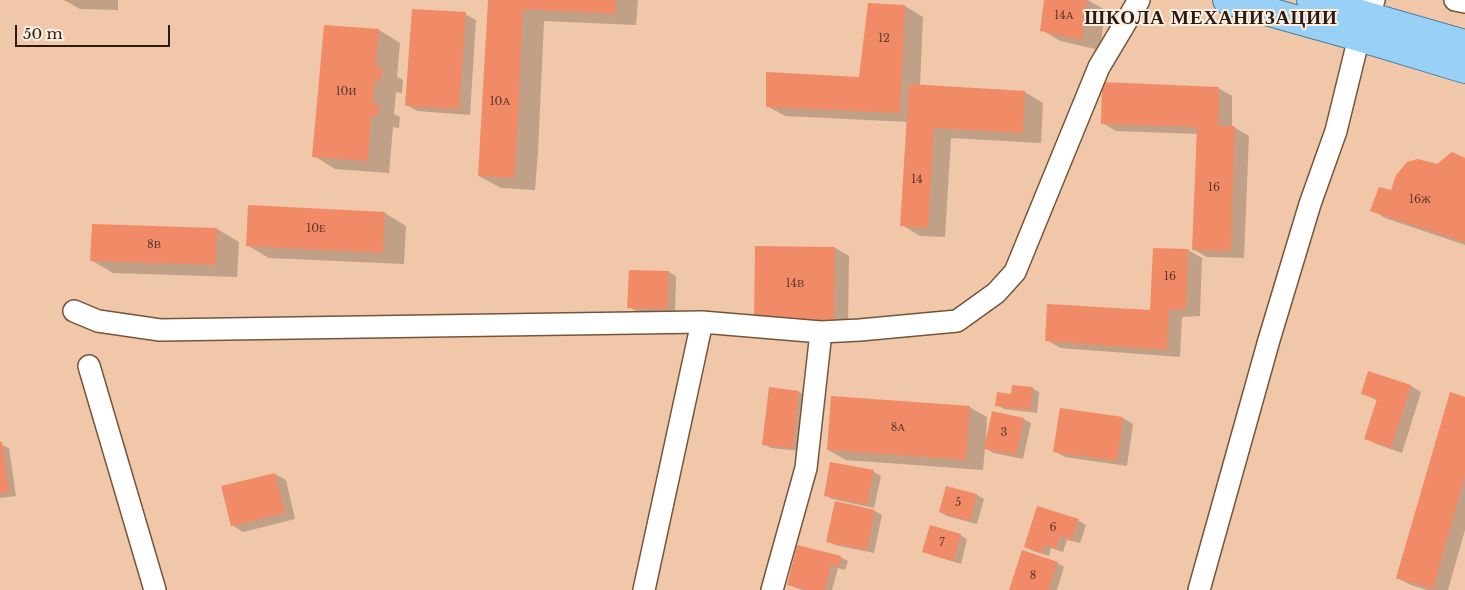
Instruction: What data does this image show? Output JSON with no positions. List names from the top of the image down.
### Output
{
  "districts": ["ШКОЛА МЕХАНИЗАЦИИ"],
  "house_numbers": [
    "14А",
    "12",
    "10И",
    "10А",
    "14",
    "16",
    "16Ж",
    "10Е",
    "8В",
    "16",
    "14В",
    "8А",
    "3",
    "5",
    "6",
    "7",
    "8"
  ],
  "scale_bar": "50 m"
}
